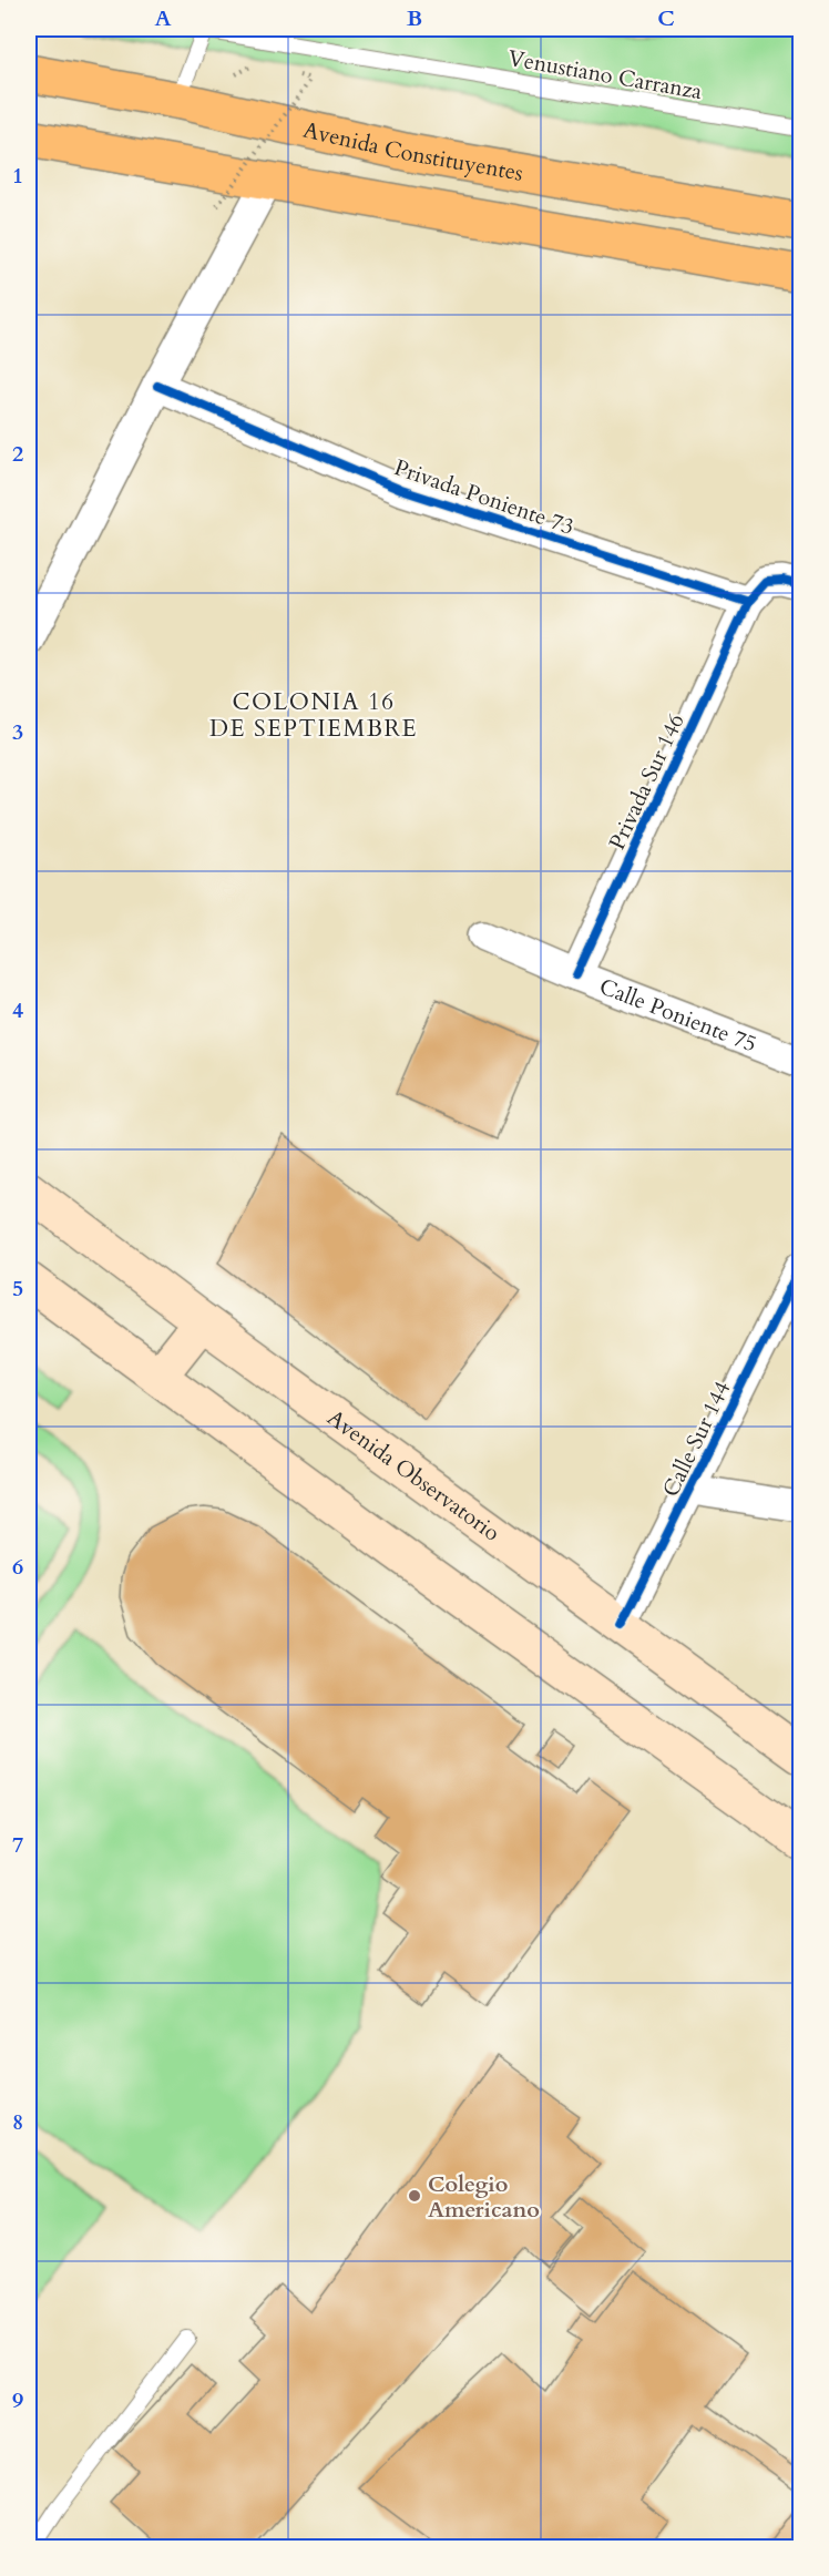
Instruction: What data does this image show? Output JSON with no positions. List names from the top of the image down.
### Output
{
  "streets": {
    "highway": ["Avenida Constituyentes"],
    "main road": ["Avenida Observatorio"],
    "street": [
      "Privada Poniente 73",
      "Privada Sur 146",
      "Calle Poniente 75",
      "Calle Sur 144"
    ],
    "lane": ["Venustiano Carranza"]
  },
  "crossings": [
    ["Privada Poniente 73", "Privada Sur 146"],
    ["Privada Sur 146", "Calle Poniente 75"],
    ["Calle Sur 144", "Avenida Observatorio"]
  ],
  "districts": ["COLONIA 16 DE SEPTIEMBRE"],
  "places": ["Colegio Americano"],
  "grid": {
    "columns": ["A", "B", "C"],
    "rows": [
      "1",
      "2",
      "3",
      "4",
      "5",
      "6",
      "7",
      "8",
      "9"
    ]
  }
}
